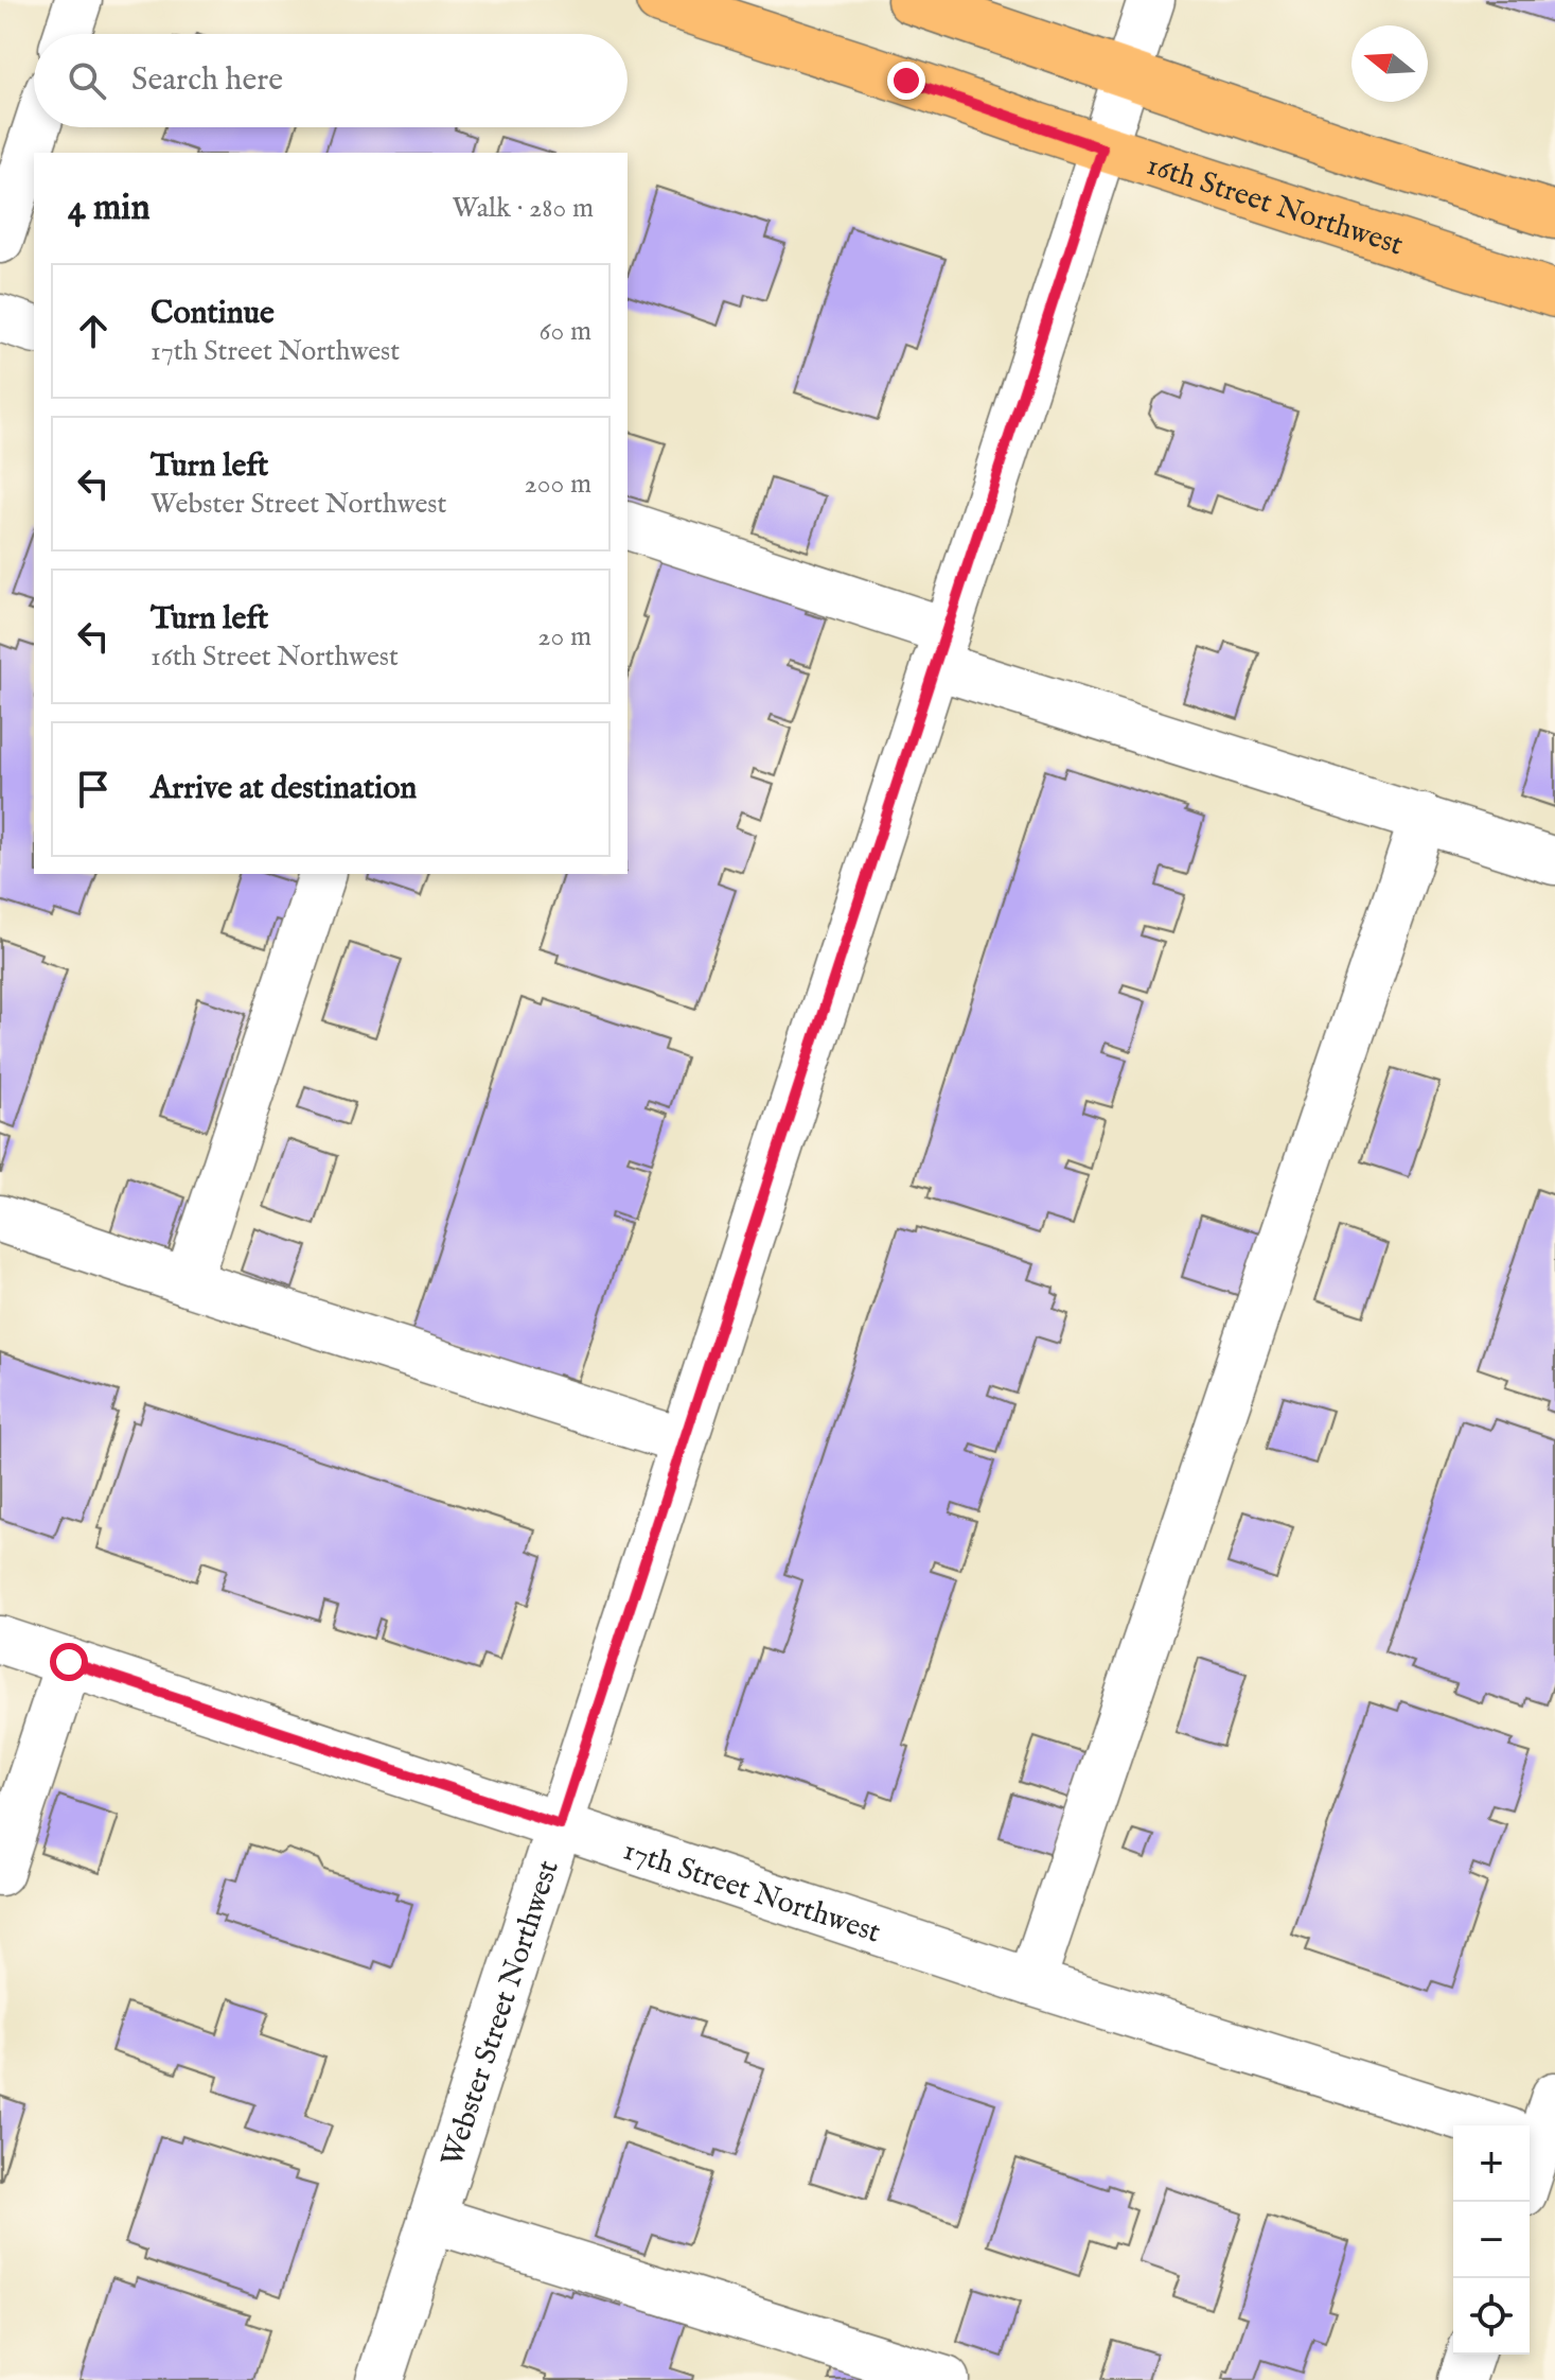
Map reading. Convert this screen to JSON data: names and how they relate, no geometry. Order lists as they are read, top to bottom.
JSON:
{
  "streets": {
    "main road": ["16th Street Northwest"],
    "street": ["17th Street Northwest", "Webster Street Northwest"]
  },
  "crossings": [
    ["16th Street Northwest", "Webster Street Northwest"],
    ["17th Street Northwest", "Webster Street Northwest"]
  ],
  "north": "left",
  "page": {
    "search": "Search here",
    "heading": ["4 min", "Walk · 280 m"],
    "list": [
      ["Continue", "17th Street Northwest", "60 m"],
      ["Turn left", "Webster Street Northwest", "200 m"],
      ["Turn left", "16th Street Northwest", "20 m"],
      "Arrive at destination"
    ],
    "map_buttons": ["+", "−"]
  }
}
